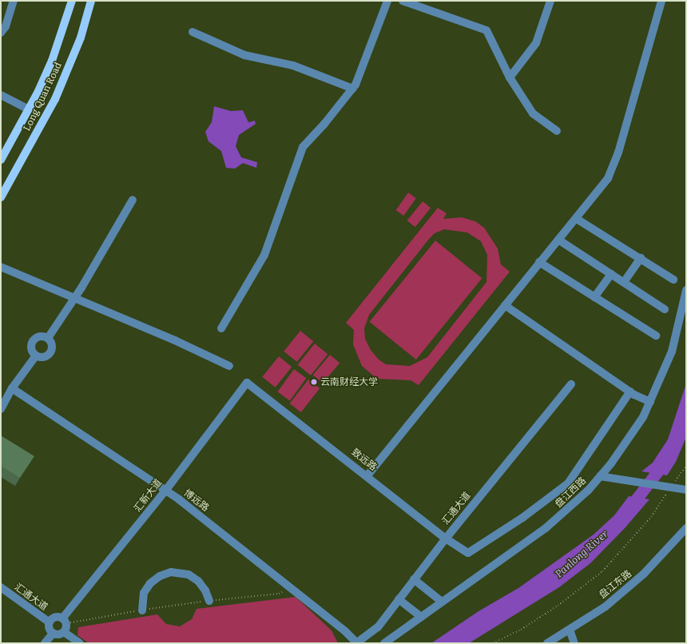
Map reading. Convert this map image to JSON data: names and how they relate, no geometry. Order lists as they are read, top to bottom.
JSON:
{
  "streets": {
    "main road": ["Long Quan Road"],
    "street": [
      "致远路",
      "盘江西路",
      "汇新大道",
      "博远路",
      "汇通大道",
      "盘江东路"
    ]
  },
  "crossings": [
    ["致远路", "汇新大道"],
    ["致远路", "汇通大道"],
    ["汇新大道", "博远路"],
    ["汇新大道", "汇通大道"],
    ["博远路", "汇通大道"]
  ],
  "water": ["Panlong River"],
  "places": ["云南财经大学"]
}
